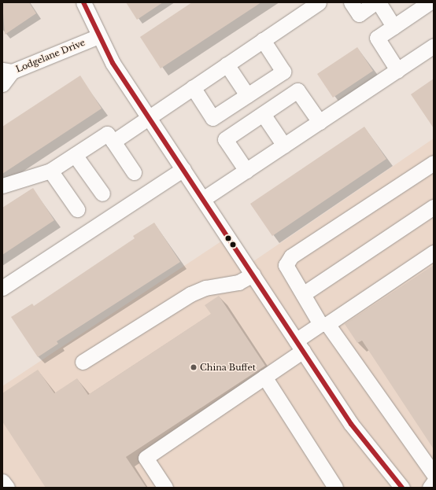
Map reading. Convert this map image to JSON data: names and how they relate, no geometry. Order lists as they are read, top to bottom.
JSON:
{
  "streets": {
    "street": ["Lodgelane Drive"]
  },
  "places": ["China Buffet"]
}
